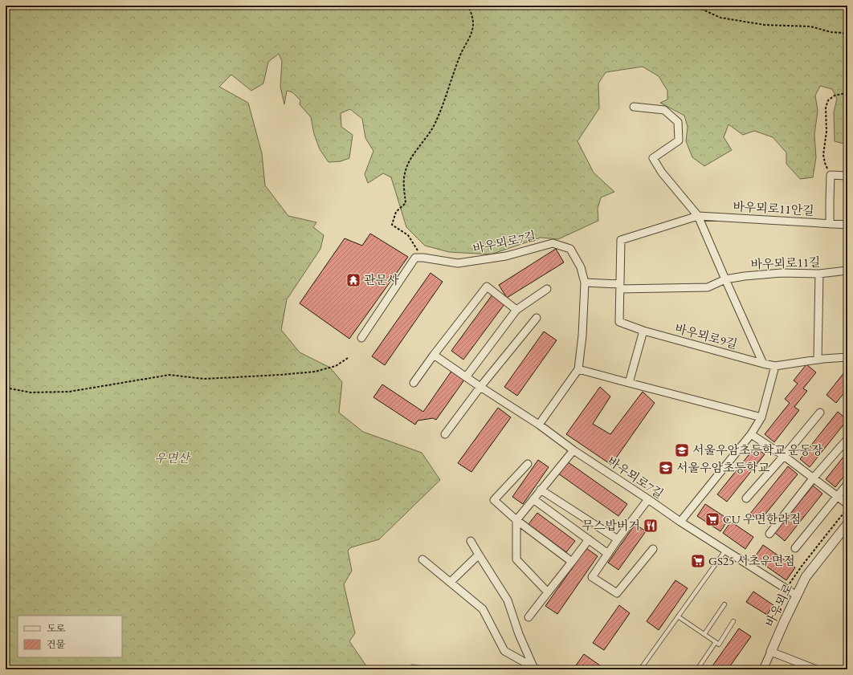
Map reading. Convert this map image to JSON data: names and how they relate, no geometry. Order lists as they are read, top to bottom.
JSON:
{
  "streets": {
    "street": [
      "바우뫼로11안길",
      "바우뫼로7길",
      "바우뫼로11길",
      "바우뫼로9길",
      "바우뫼로"
    ]
  },
  "crossings": [
    ["바우뫼로11안길", "바우뫼로11길"],
    ["바우뫼로11안길", "바우뫼로9길"],
    ["바우뫼로7길", "바우뫼로11길"],
    ["바우뫼로7길", "바우뫼로"],
    ["바우뫼로11길", "바우뫼로9길"]
  ],
  "parks": ["우면산"],
  "places": {
    "temple": ["관문사"],
    "school or university": ["서울우암초등학교 운동장", "서울우암초등학교"],
    "supermarket": ["CU 우면한라점", "GS25 서초우면점"],
    "restaurant": ["무스밥버거"]
  },
  "legend": ["도로", "건물"]
}
